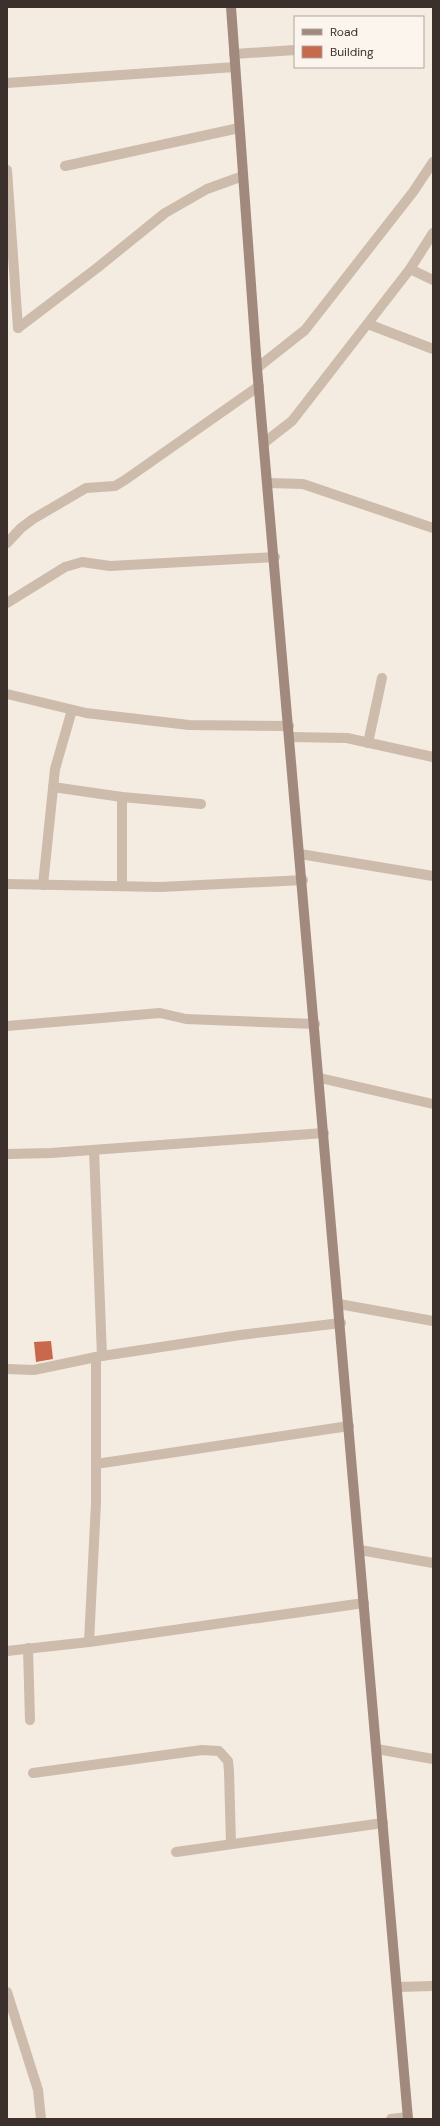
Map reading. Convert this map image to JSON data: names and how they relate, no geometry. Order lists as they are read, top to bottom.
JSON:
{
  "legend": ["Road", "Building"]
}
